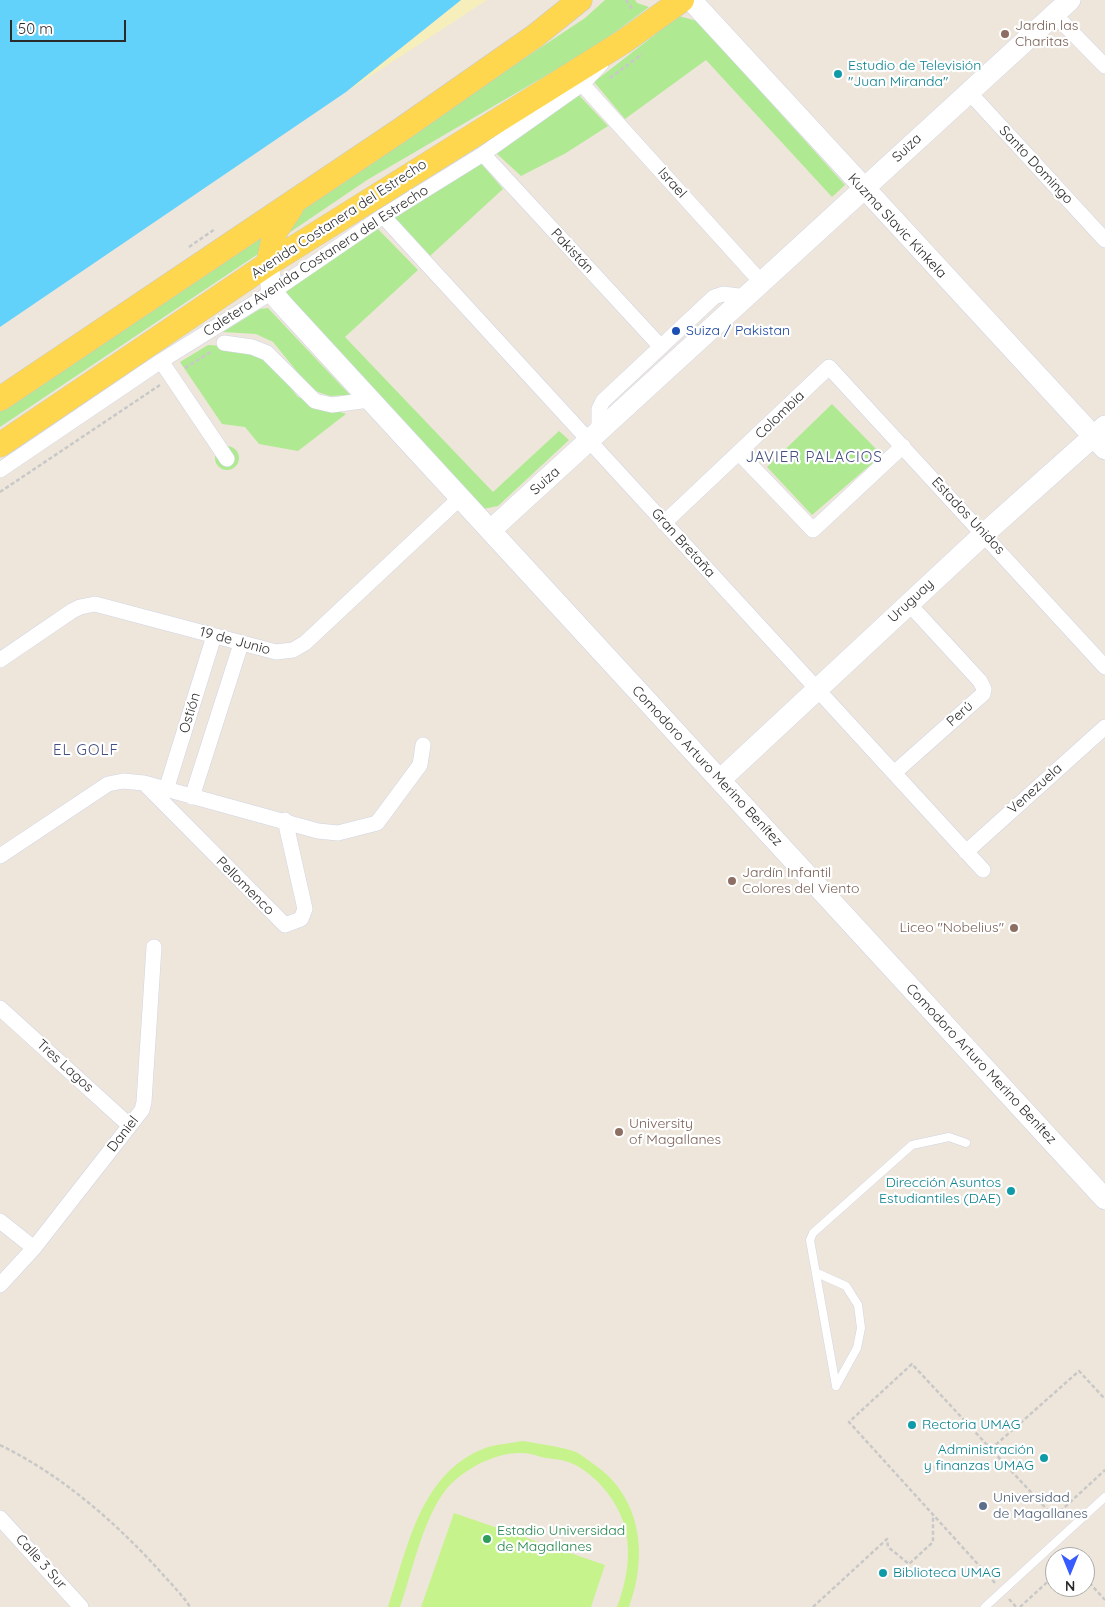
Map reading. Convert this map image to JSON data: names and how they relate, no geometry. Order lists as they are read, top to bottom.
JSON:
{
  "streets": {
    "main road": ["Avenida Costanera del Estrecho"],
    "street": [
      "Suiza",
      "Santo Domingo",
      "Israel",
      "Kuzma Slavic Kinkela",
      "Pakistán",
      "Caletera Avenida Costanera del Estrecho",
      "Colombia",
      "Estados Unidos",
      "Gran Bretaña",
      "Uruguay",
      "19 de Junio",
      "Ostión",
      "Perú",
      "Comodoro Arturo Merino Benítez",
      "Venezuela",
      "Pellomenco",
      "Tres Lagos",
      "Daniel",
      "Calle 3 Sur"
    ]
  },
  "crossings": [
    ["Suiza", "Santo Domingo"],
    ["Suiza", "Israel"],
    ["Suiza", "Kuzma Slavic Kinkela"],
    ["Suiza", "Gran Bretaña"],
    ["Suiza", "Comodoro Arturo Merino Benítez"],
    ["Israel", "Caletera Avenida Costanera del Estrecho"],
    ["Avenida Costanera del Estrecho", "Caletera Avenida Costanera del Estrecho"],
    ["Kuzma Slavic Kinkela", "Uruguay"],
    ["Pakistán", "Caletera Avenida Costanera del Estrecho"],
    ["Caletera Avenida Costanera del Estrecho", "Gran Bretaña"],
    ["Caletera Avenida Costanera del Estrecho", "Comodoro Arturo Merino Benítez"],
    ["Colombia", "Estados Unidos"],
    ["Colombia", "Gran Bretaña"],
    ["Estados Unidos", "Uruguay"],
    ["Gran Bretaña", "Uruguay"],
    ["Gran Bretaña", "Perú"],
    ["Gran Bretaña", "Venezuela"],
    ["Uruguay", "Perú"],
    ["Uruguay", "Comodoro Arturo Merino Benítez"],
    ["19 de Junio", "Ostión"],
    ["19 de Junio", "Comodoro Arturo Merino Benítez"],
    ["Tres Lagos", "Daniel"]
  ],
  "districts": ["JAVIER PALACIOS", "EL GOLF"],
  "places": [
    "Jardin las Charitas",
    "Estudio de Televisión \"Juan Miranda\"",
    "Suiza / Pakistan",
    "Jardín Infantil Colores del Viento",
    "Liceo \"Nobelius\"",
    "University of Magallanes",
    "Dirección Asuntos Estudiantiles (DAE)",
    "Rectoria UMAG",
    "Administración y finanzas UMAG",
    "Universidad de Magallanes",
    "Estadio Universidad de Magallanes",
    "Biblioteca UMAG"
  ],
  "scale_bar": "50 m",
  "north": "bottom"
}
